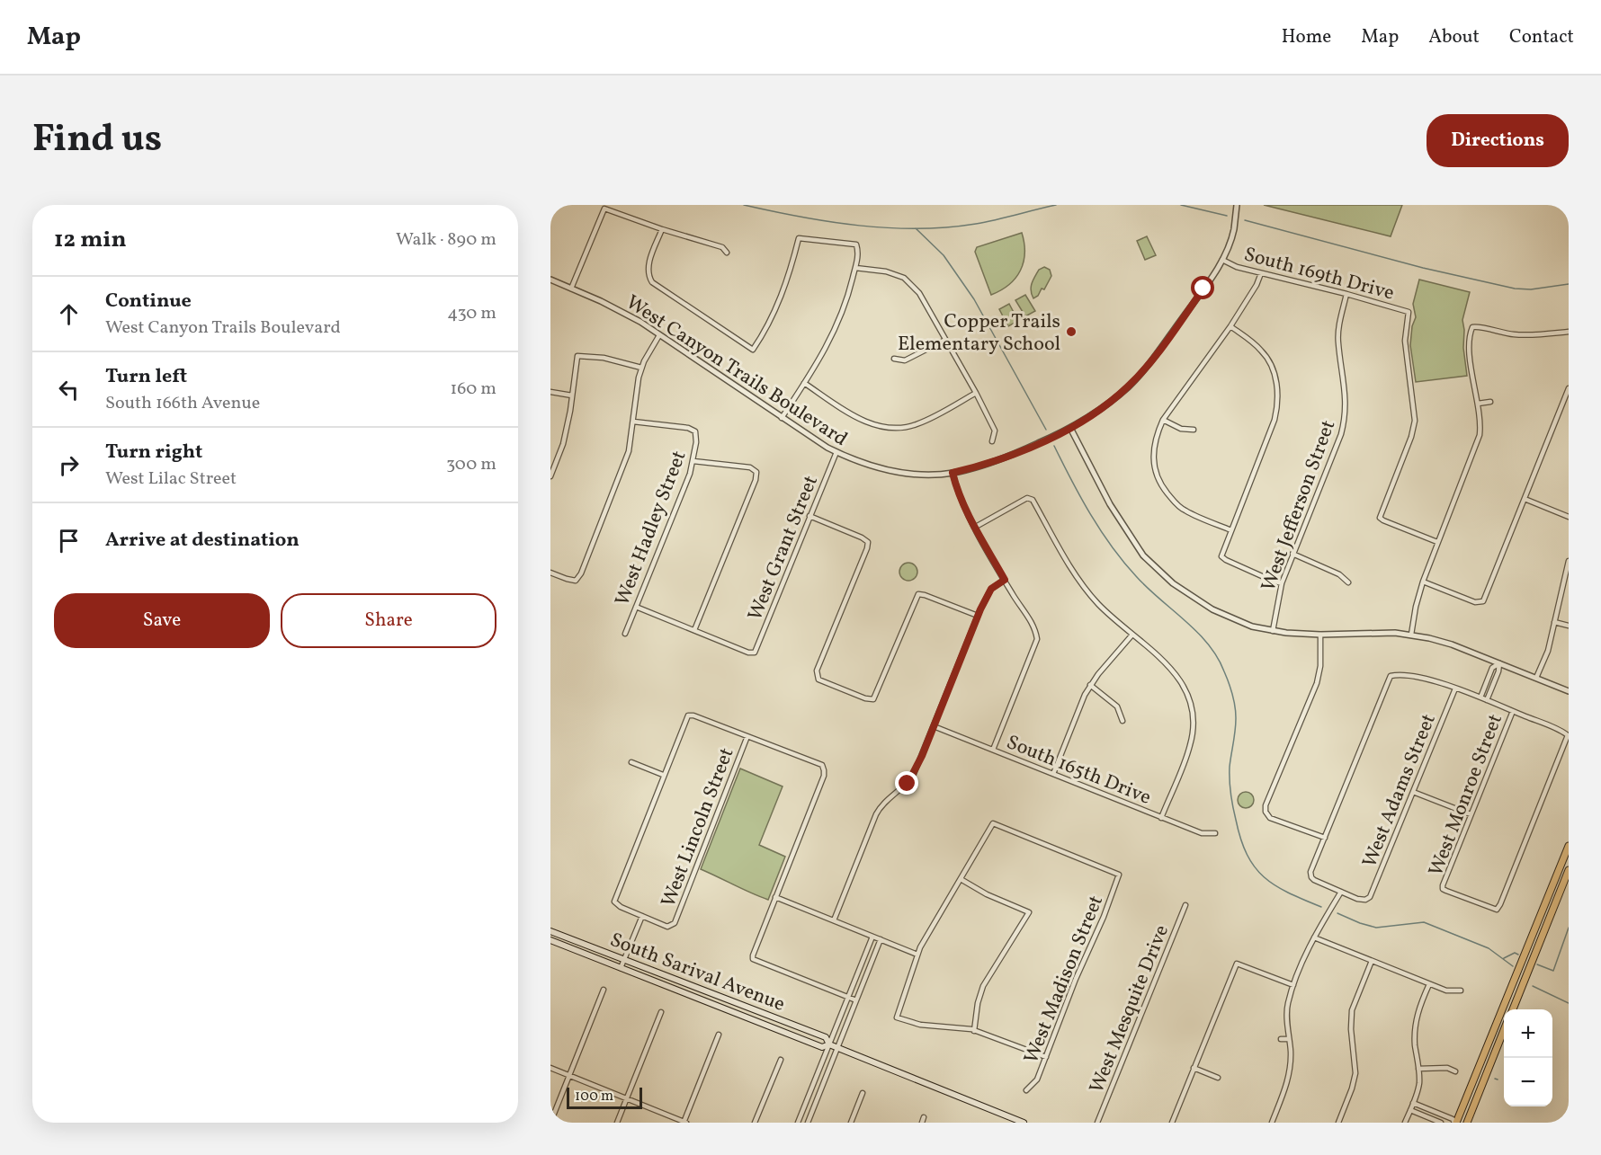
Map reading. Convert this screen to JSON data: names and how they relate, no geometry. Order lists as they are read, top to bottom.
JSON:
{
  "streets": {
    "main road": ["South Sarival Avenue"],
    "street": [
      "South 169th Drive",
      "West Canyon Trails Boulevard",
      "West Jefferson Street",
      "West Hadley Street",
      "West Grant Street",
      "South 165th Drive",
      "West Adams Street",
      "West Monroe Street",
      "West Lincoln Street",
      "West Madison Street",
      "West Mesquite Drive"
    ]
  },
  "crossings": [
    ["South 169th Drive", "West Canyon Trails Boulevard"],
    ["South 169th Drive", "West Jefferson Street"],
    ["West Canyon Trails Boulevard", "West Grant Street"]
  ],
  "places": ["Copper Trails Elementary School"],
  "scale_bar": "100 m",
  "page": {
    "header": "Map",
    "nav": [
      "Home",
      "Map",
      "About",
      "Contact"
    ],
    "title": "Find us",
    "buttons": [
      "Directions",
      ["Save", "Share"]
    ],
    "heading": ["12 min", "Walk · 890 m"],
    "list": [
      ["Continue", "West Canyon Trails Boulevard", "430 m"],
      ["Turn left", "South 166th Avenue", "160 m"],
      ["Turn right", "West Lilac Street", "300 m"],
      "Arrive at destination"
    ],
    "map_buttons": ["+", "−"],
    "scale": "100 m"
  }
}
